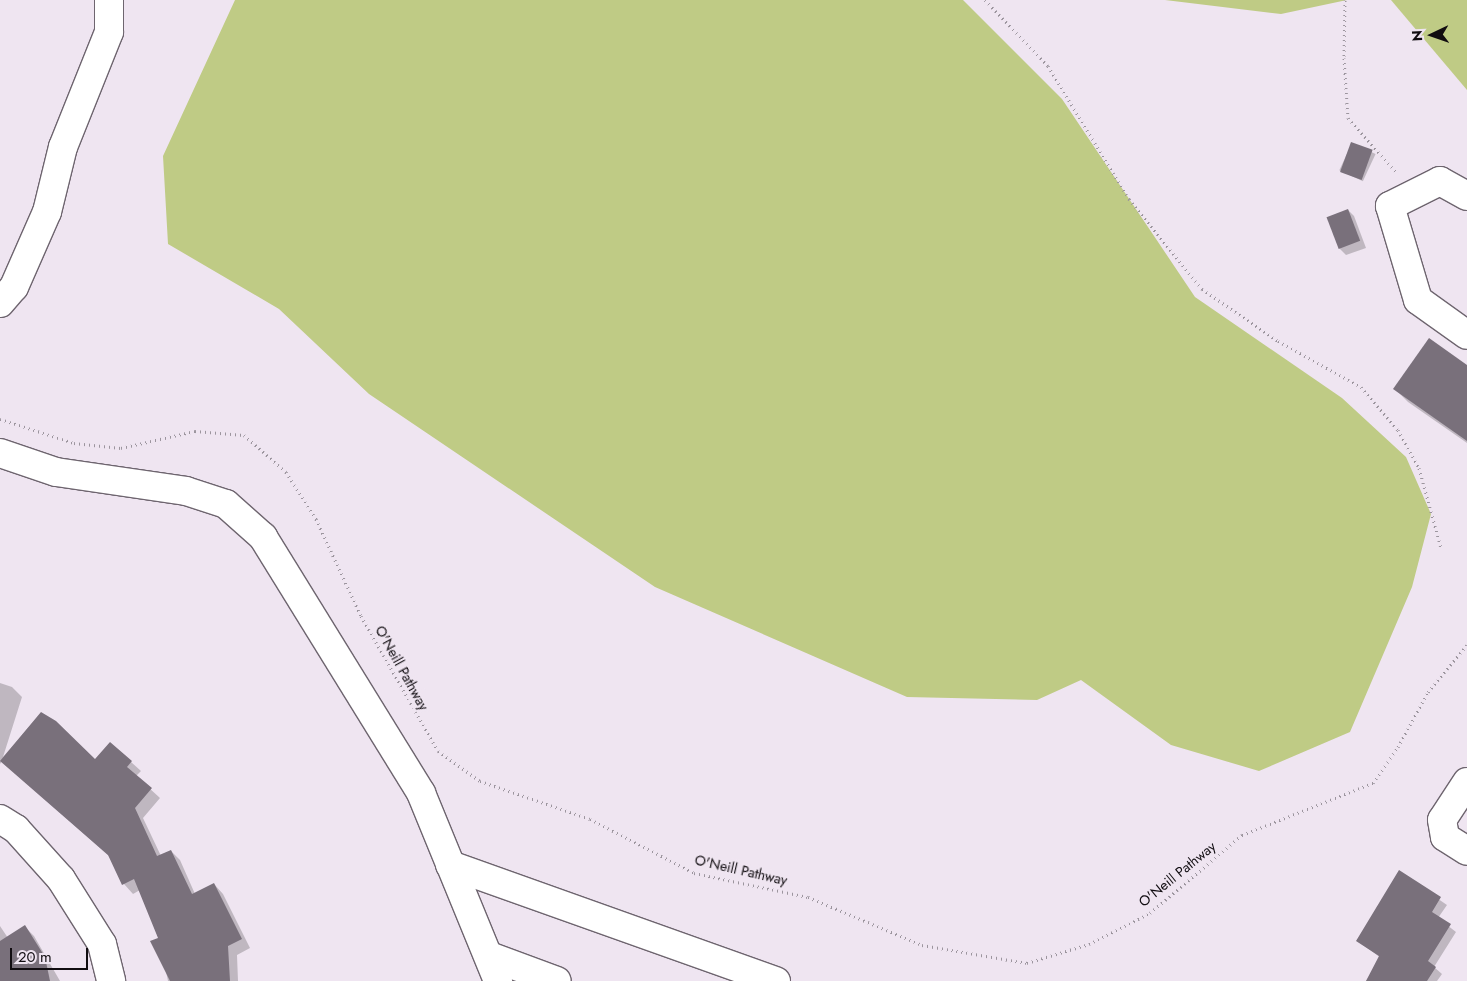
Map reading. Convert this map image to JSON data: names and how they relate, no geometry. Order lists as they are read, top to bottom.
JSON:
{
  "streets": {
    "path": ["O'Neill Pathway"]
  },
  "scale_bar": "20 m",
  "north": "left"
}
